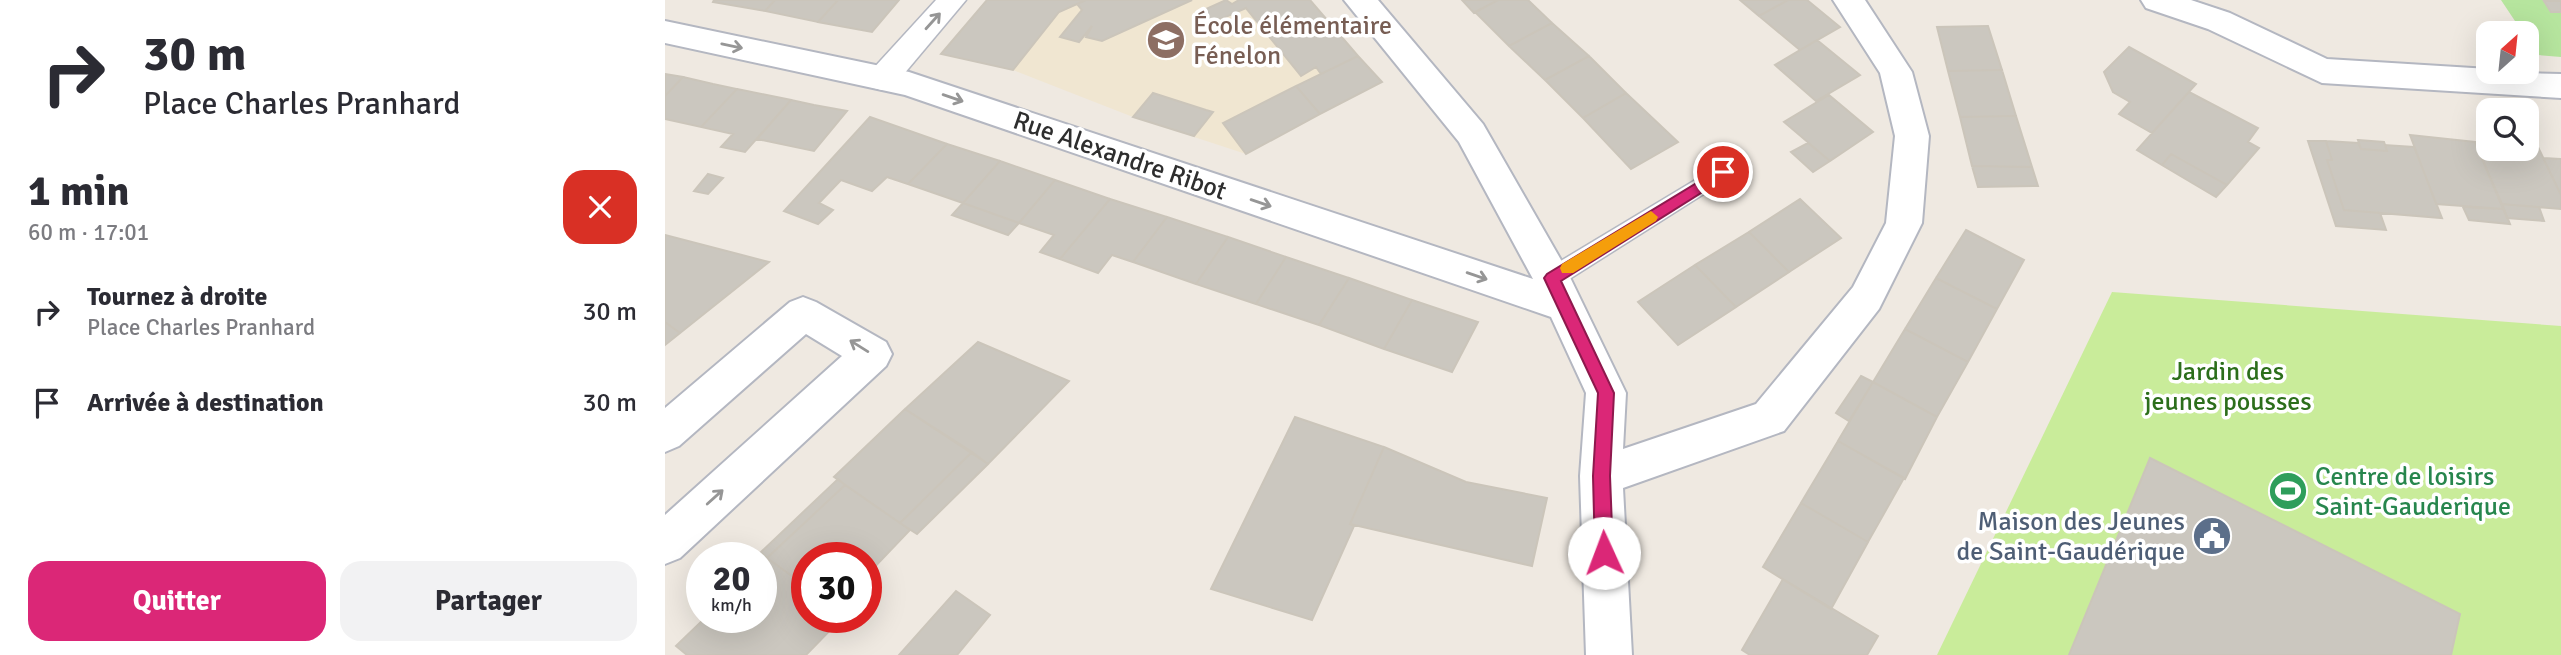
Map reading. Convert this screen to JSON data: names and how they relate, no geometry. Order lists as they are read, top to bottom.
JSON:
{
  "streets": {
    "street": ["Rue Alexandre Ribot"]
  },
  "one_way": ["Rue Alexandre Ribot"],
  "parks": ["Jardin des jeunes pousses"],
  "places": {
    "school or university": ["École élémentaire Fénelon"],
    "sports": ["Centre de loisirs Saint-Gauderique"],
    "public building": ["Maison des Jeunes de Saint-Gaudérique"]
  },
  "north": "top right",
  "page": {
    "turn": ["30 m", "Place Charles Pranhard"],
    "heading": ["1 min", "60 m · 17:01"],
    "list": [
      {
        "name": "Tournez à droite",
        "note": "Place Charles Pranhard",
        "value": "30 m"
      },
      {
        "name": "Arrivée à destination",
        "value": "30 m"
      }
    ],
    "speed": "20 km/h",
    "limit": "30",
    "buttons": ["Quitter", "Partager"]
  }
}
